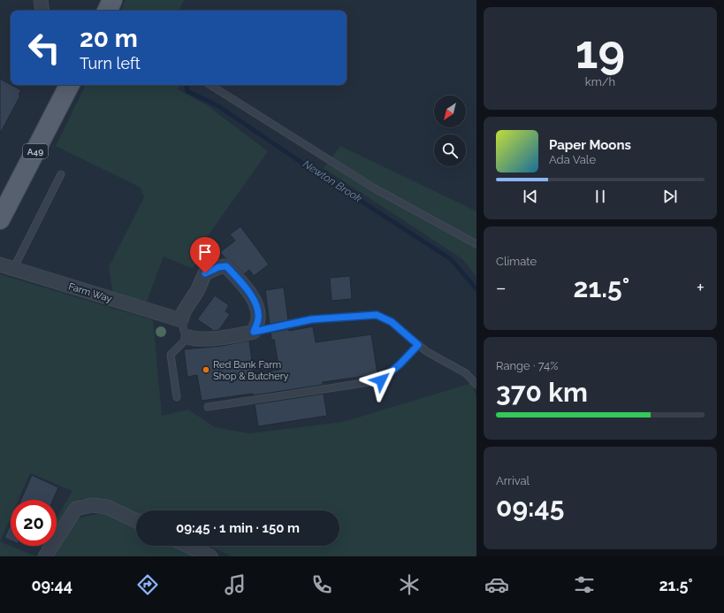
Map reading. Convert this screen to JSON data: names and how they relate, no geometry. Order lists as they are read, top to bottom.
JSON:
{
  "streets": {
    "main road": ["A49"],
    "street": ["Farm Way"]
  },
  "water": ["Newton Brook"],
  "places": ["Red Bank Farm Shop & Butchery"],
  "north": "bottom left",
  "page": {
    "tile": [
      ["19", "km/h"],
      "Climate",
      ["Range · 74%", "370 km"],
      ["Arrival", "09:45"]
    ],
    "turn": ["20 m", "Turn left"],
    "song": ["Paper Moons", "Ada Vale"],
    "heat": ["−", "21.5°", "+"],
    "limit": "20",
    "trip": "09:45 · 1 min · 150 m",
    "tabs": ["09:44", "21.5°"]
  }
}
